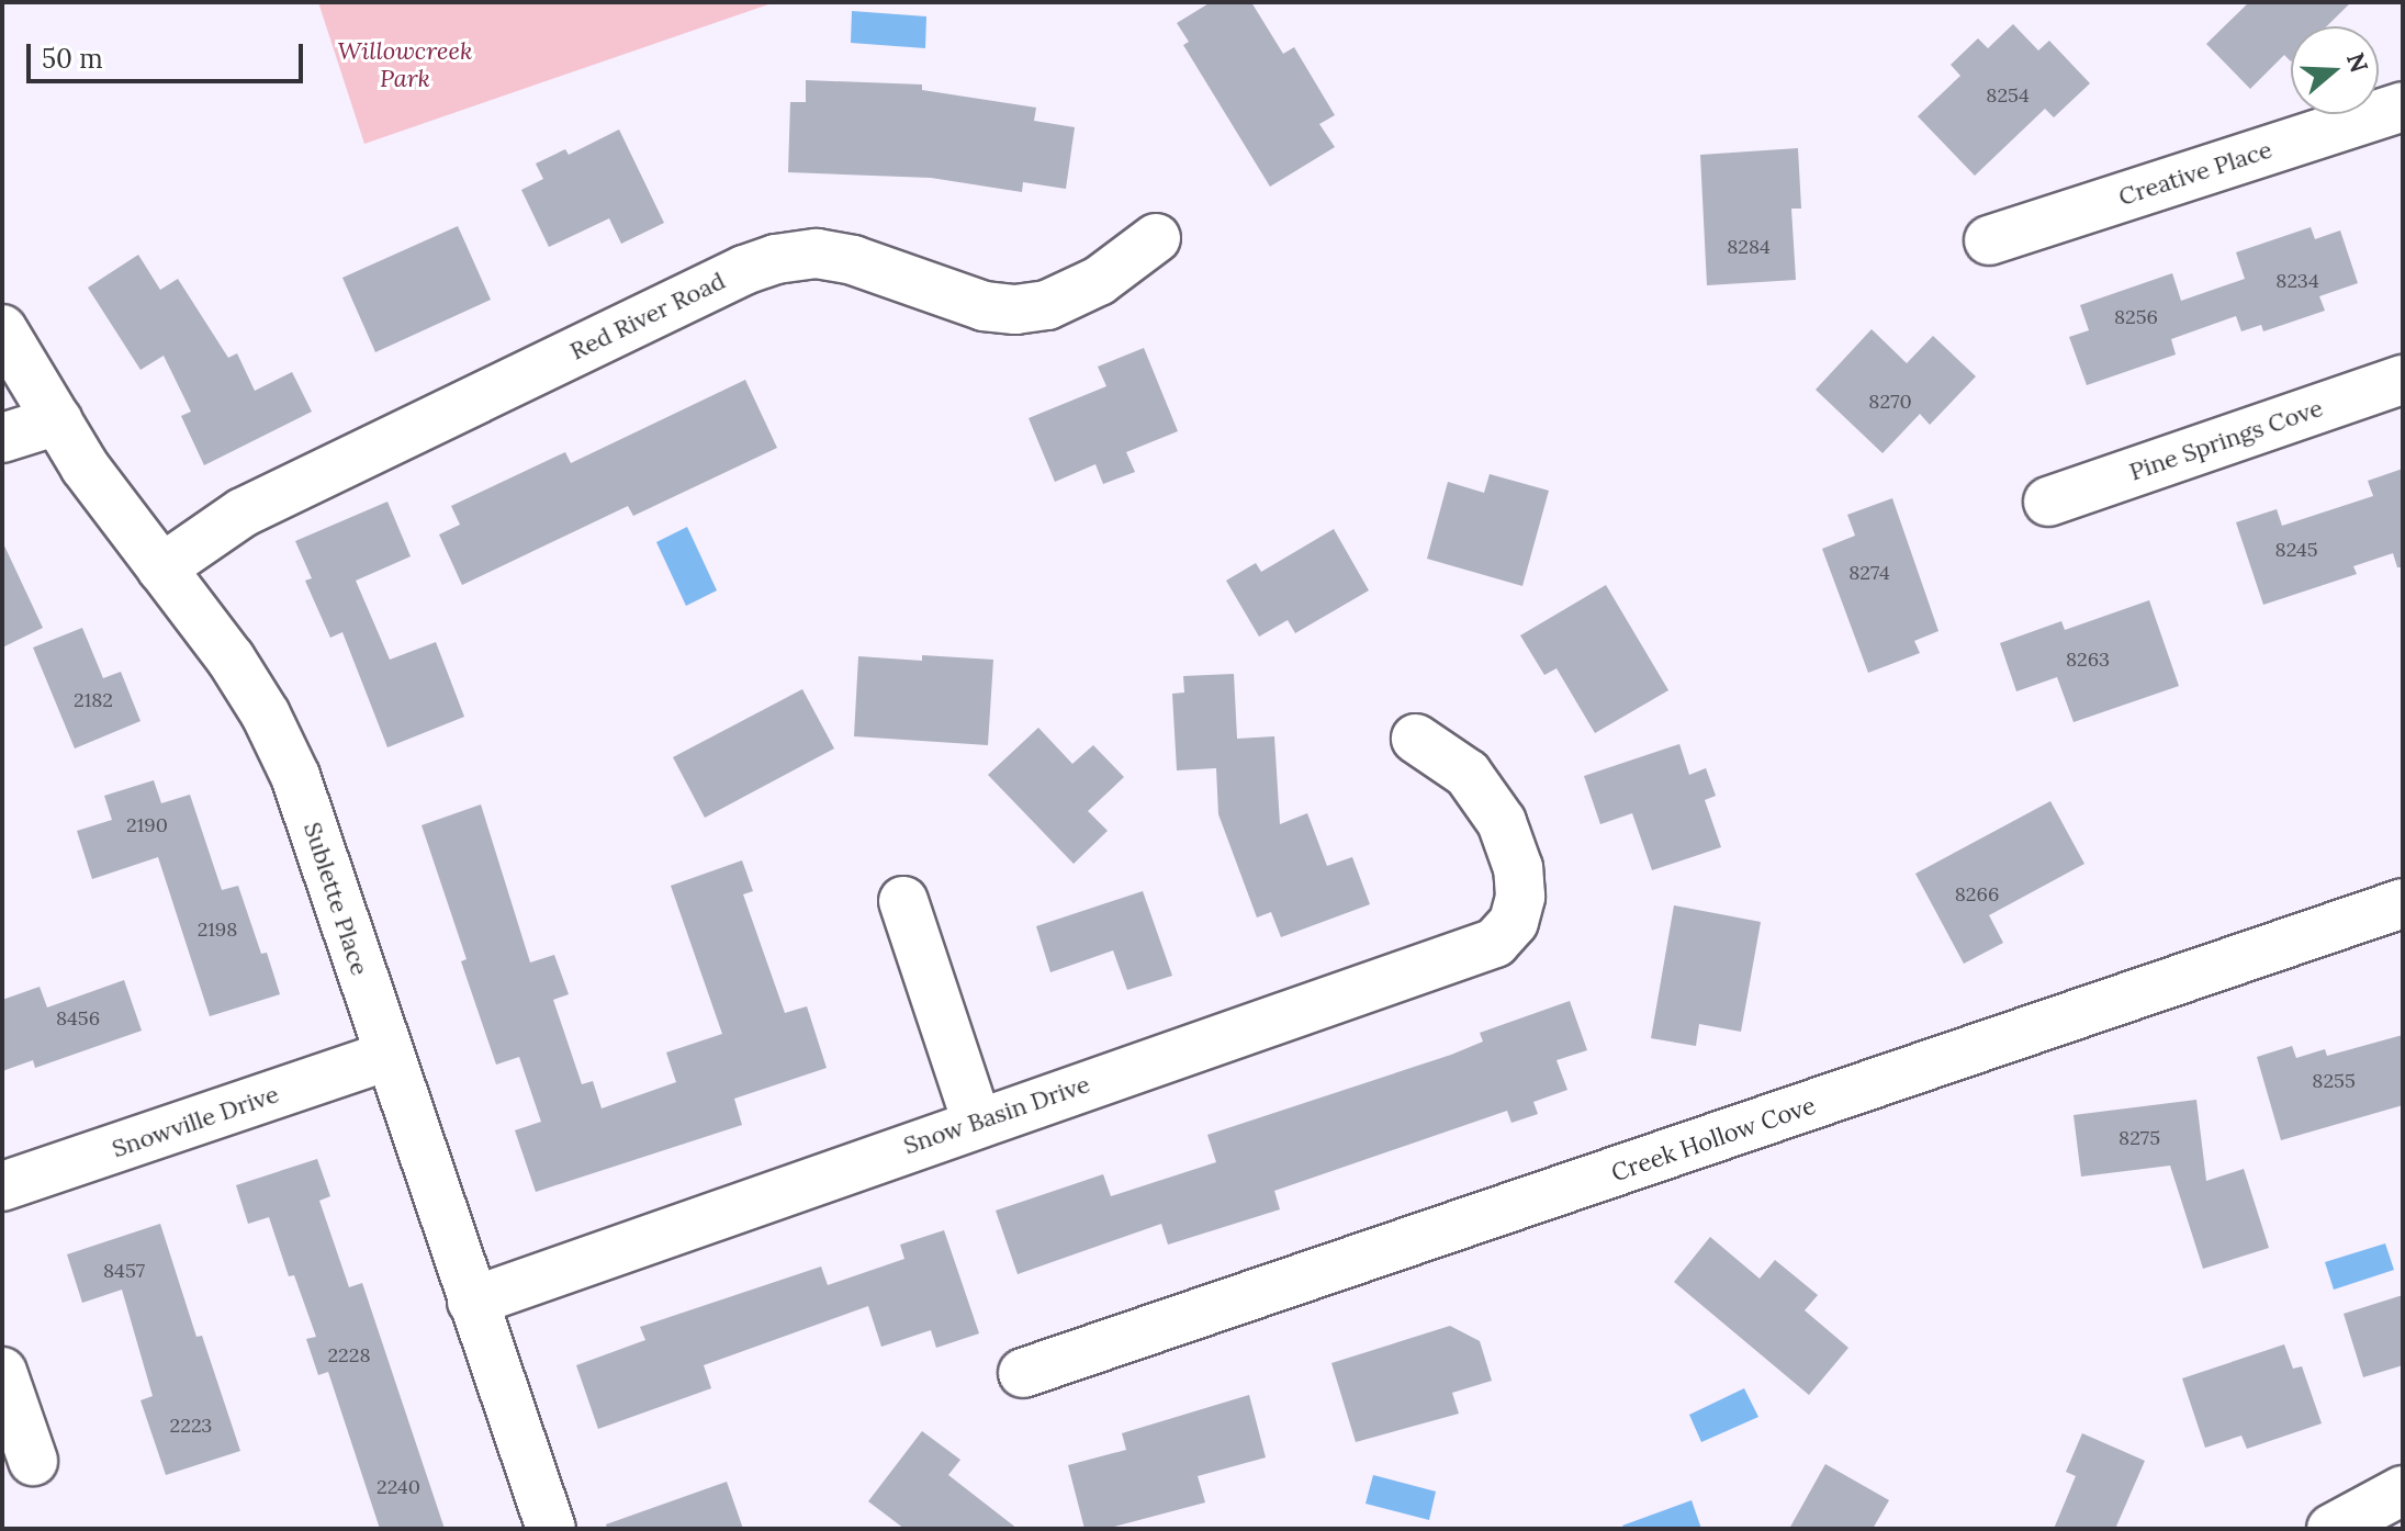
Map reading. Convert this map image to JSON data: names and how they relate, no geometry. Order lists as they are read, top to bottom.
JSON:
{
  "streets": {
    "street": [
      "Creative Place",
      "Red River Road",
      "Pine Springs Cove",
      "Sublette Place",
      "Snow Basin Drive",
      "Snowville Drive",
      "Creek Hollow Cove"
    ]
  },
  "crossings": [
    ["Red River Road", "Sublette Place"],
    ["Sublette Place", "Snow Basin Drive"],
    ["Sublette Place", "Snowville Drive"]
  ],
  "parks": ["Willowcreek Park"],
  "house_numbers": [
    "8254",
    "8284",
    "8234",
    "8256",
    "8270",
    "8245",
    "8274",
    "8263",
    "2182",
    "2190",
    "8266",
    "2198",
    "8456",
    "8255",
    "8275",
    "8457",
    "2228",
    "2223",
    "2240"
  ],
  "scale_bar": "50 m",
  "north": "right"
}
